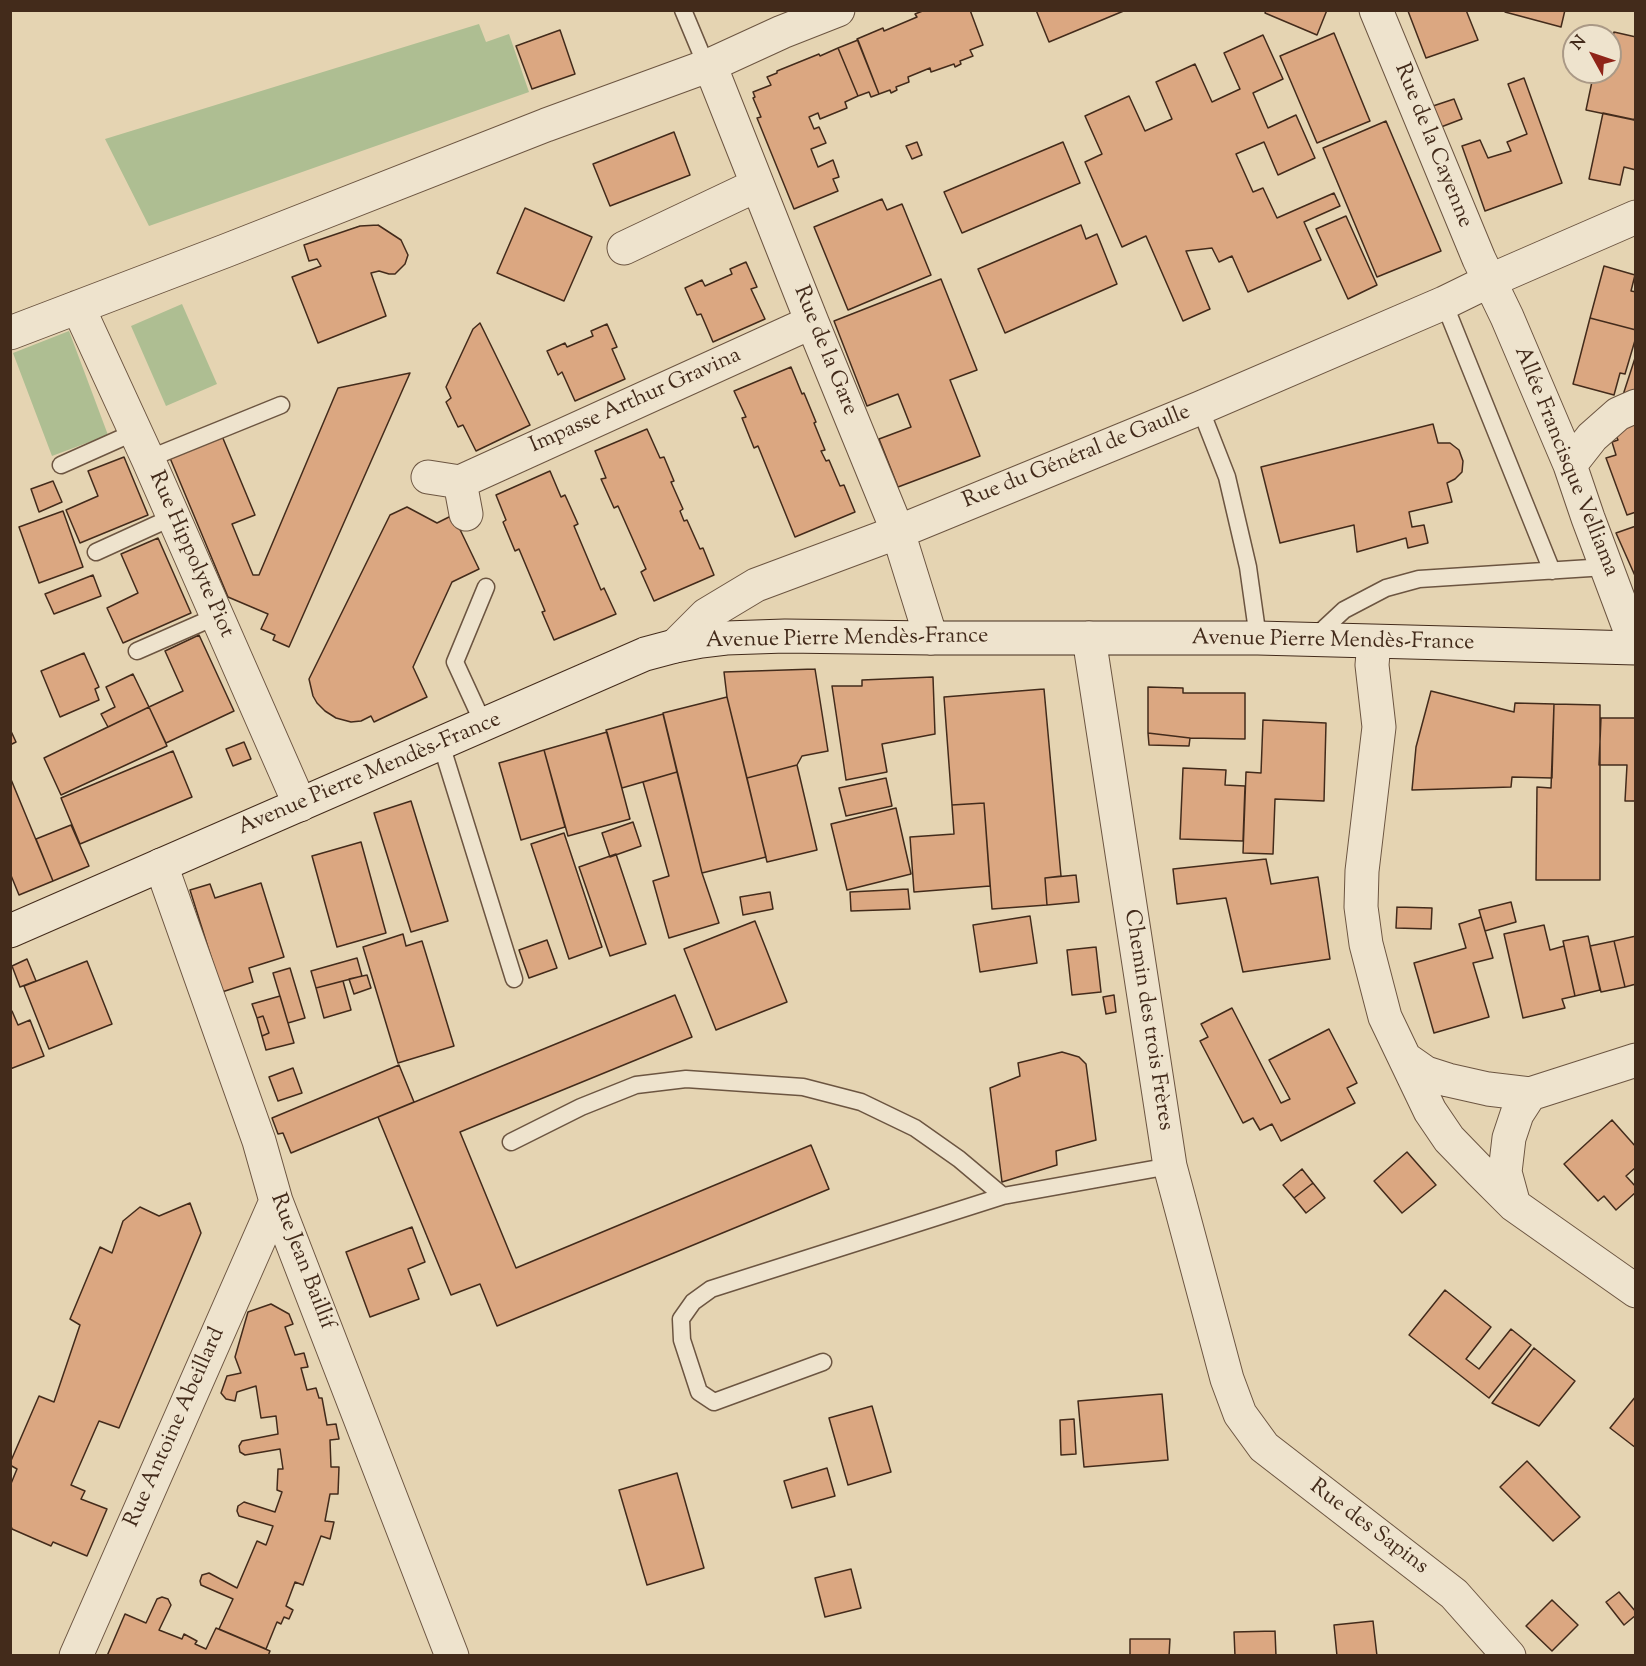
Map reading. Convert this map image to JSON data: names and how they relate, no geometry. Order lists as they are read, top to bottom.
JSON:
{
  "streets": {
    "street": [
      "Rue de la Cayenne",
      "Rue de la Gare",
      "Impasse Arthur Gravina",
      "Rue du Général de Gaulle",
      "Allée Francisque Velliama",
      "Rue Hippolyte Piot",
      "Avenue Pierre Mendès-France",
      "Chemin des trois Frères",
      "Rue Jean Baillif",
      "Rue Antoine Abeillard",
      "Rue des Sapins"
    ]
  },
  "crossings": [
    ["Rue de la Cayenne", "Rue du Général de Gaulle"],
    ["Rue de la Cayenne", "Allée Francisque Velliama"],
    ["Rue de la Gare", "Impasse Arthur Gravina"],
    ["Rue de la Gare", "Rue du Général de Gaulle"],
    ["Rue de la Gare", "Avenue Pierre Mendès-France"],
    ["Rue du Général de Gaulle", "Allée Francisque Velliama"],
    ["Rue du Général de Gaulle", "Avenue Pierre Mendès-France"],
    ["Allée Francisque Velliama", "Avenue Pierre Mendès-France"],
    ["Rue Hippolyte Piot", "Avenue Pierre Mendès-France"],
    ["Avenue Pierre Mendès-France", "Chemin des trois Frères"],
    ["Avenue Pierre Mendès-France", "Rue Jean Baillif"],
    ["Chemin des trois Frères", "Rue des Sapins"],
    ["Rue Jean Baillif", "Rue Antoine Abeillard"]
  ],
  "north": "top left"
}
